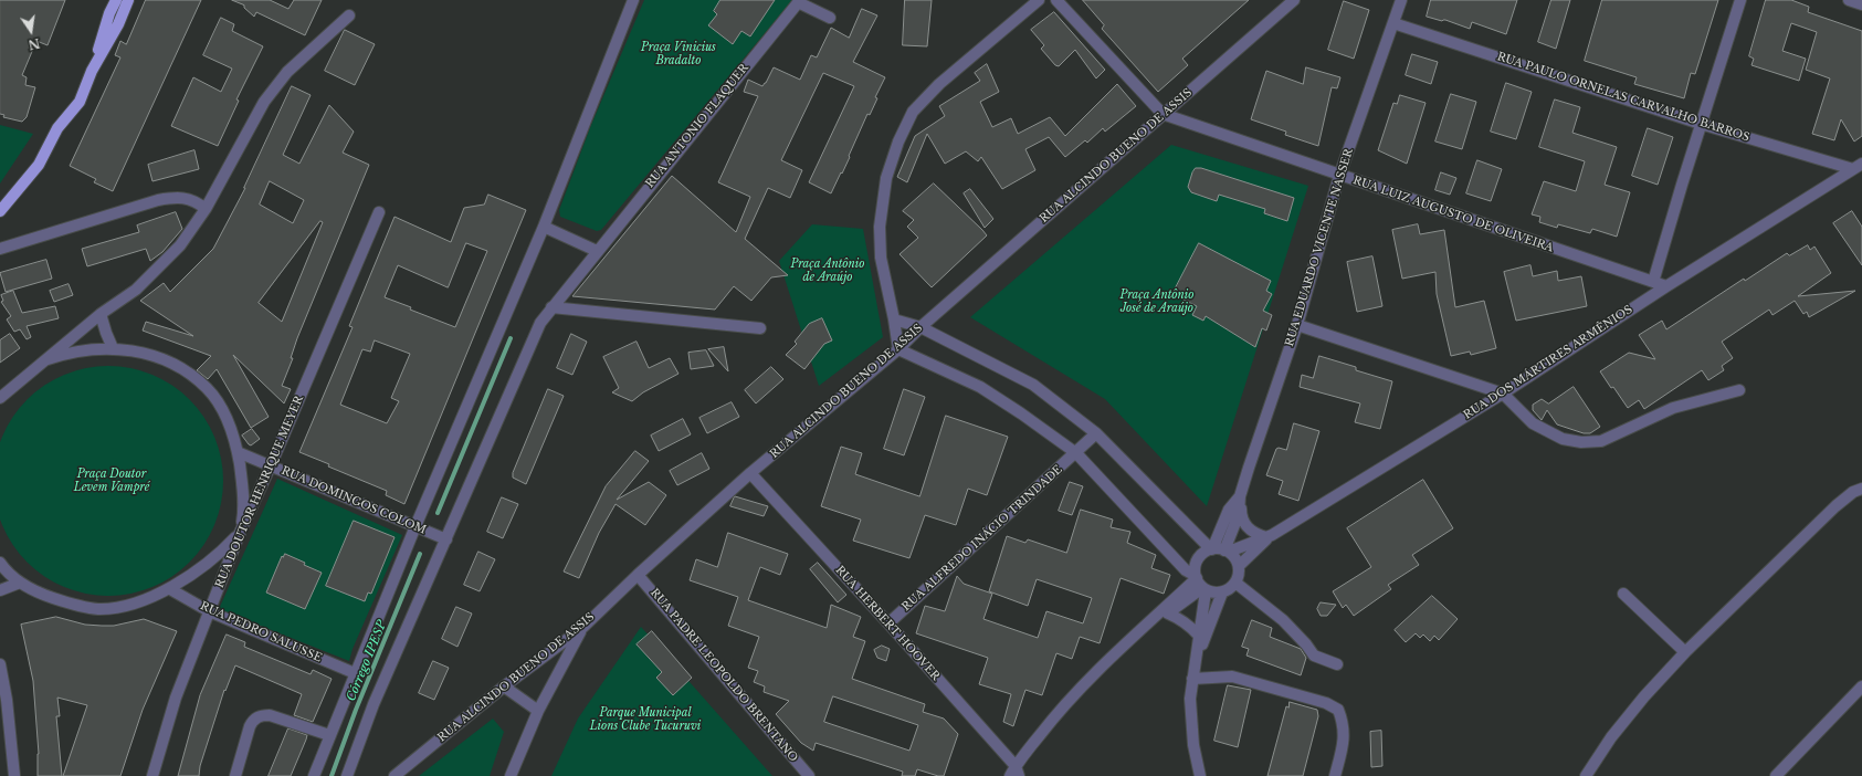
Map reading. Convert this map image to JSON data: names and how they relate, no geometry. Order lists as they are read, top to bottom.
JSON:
{
  "streets": {
    "street": [
      "RUA PAULO ORNELAS CARVALHO BARROS",
      "RUA ANTONIO FLAQUER",
      "RUA ALCINDO BUENO DE ASSIS",
      "RUA LUIZ AUGUSTO DE OLIVEIRA",
      "RUA EDUARDO VICENTE NASSER",
      "RUA DOS MÁRTIRES ARMÊNIOS",
      "RUA DOUTOR HENRIQUE MEYER",
      "RUA DOMINGOS COLOM",
      "RUA ALFREDO INÁCIO TRINDADE",
      "RUA HERBERT HOOVER",
      "RUA PEDRO SALUSSE",
      "RUA PADRE LEOPOLDO BRENTANO"
    ]
  },
  "crossings": [
    ["RUA PAULO ORNELAS CARVALHO BARROS", "RUA EDUARDO VICENTE NASSER"],
    ["RUA PAULO ORNELAS CARVALHO BARROS", "RUA DOS MÁRTIRES ARMÊNIOS"],
    ["RUA ANTONIO FLAQUER", "RUA DOMINGOS COLOM"],
    ["RUA ALCINDO BUENO DE ASSIS", "RUA LUIZ AUGUSTO DE OLIVEIRA"],
    ["RUA ALCINDO BUENO DE ASSIS", "RUA HERBERT HOOVER"],
    ["RUA ALCINDO BUENO DE ASSIS", "RUA PADRE LEOPOLDO BRENTANO"],
    ["RUA LUIZ AUGUSTO DE OLIVEIRA", "RUA EDUARDO VICENTE NASSER"],
    ["RUA LUIZ AUGUSTO DE OLIVEIRA", "RUA DOS MÁRTIRES ARMÊNIOS"],
    ["RUA EDUARDO VICENTE NASSER", "RUA DOS MÁRTIRES ARMÊNIOS"],
    ["RUA DOUTOR HENRIQUE MEYER", "RUA DOMINGOS COLOM"],
    ["RUA DOUTOR HENRIQUE MEYER", "RUA PEDRO SALUSSE"],
    ["RUA ALFREDO INÁCIO TRINDADE", "RUA HERBERT HOOVER"]
  ],
  "water": ["Córrego IPESP"],
  "parks": [
    "Praça Vinicius Bradalto",
    "Praça Antônio de Araújo",
    "Praça Antônio José de Araújo",
    "Praça Doutor Levem Vampré",
    "Parque Municipal Lions Clube Tucuruvi"
  ],
  "north": "bottom"
}
